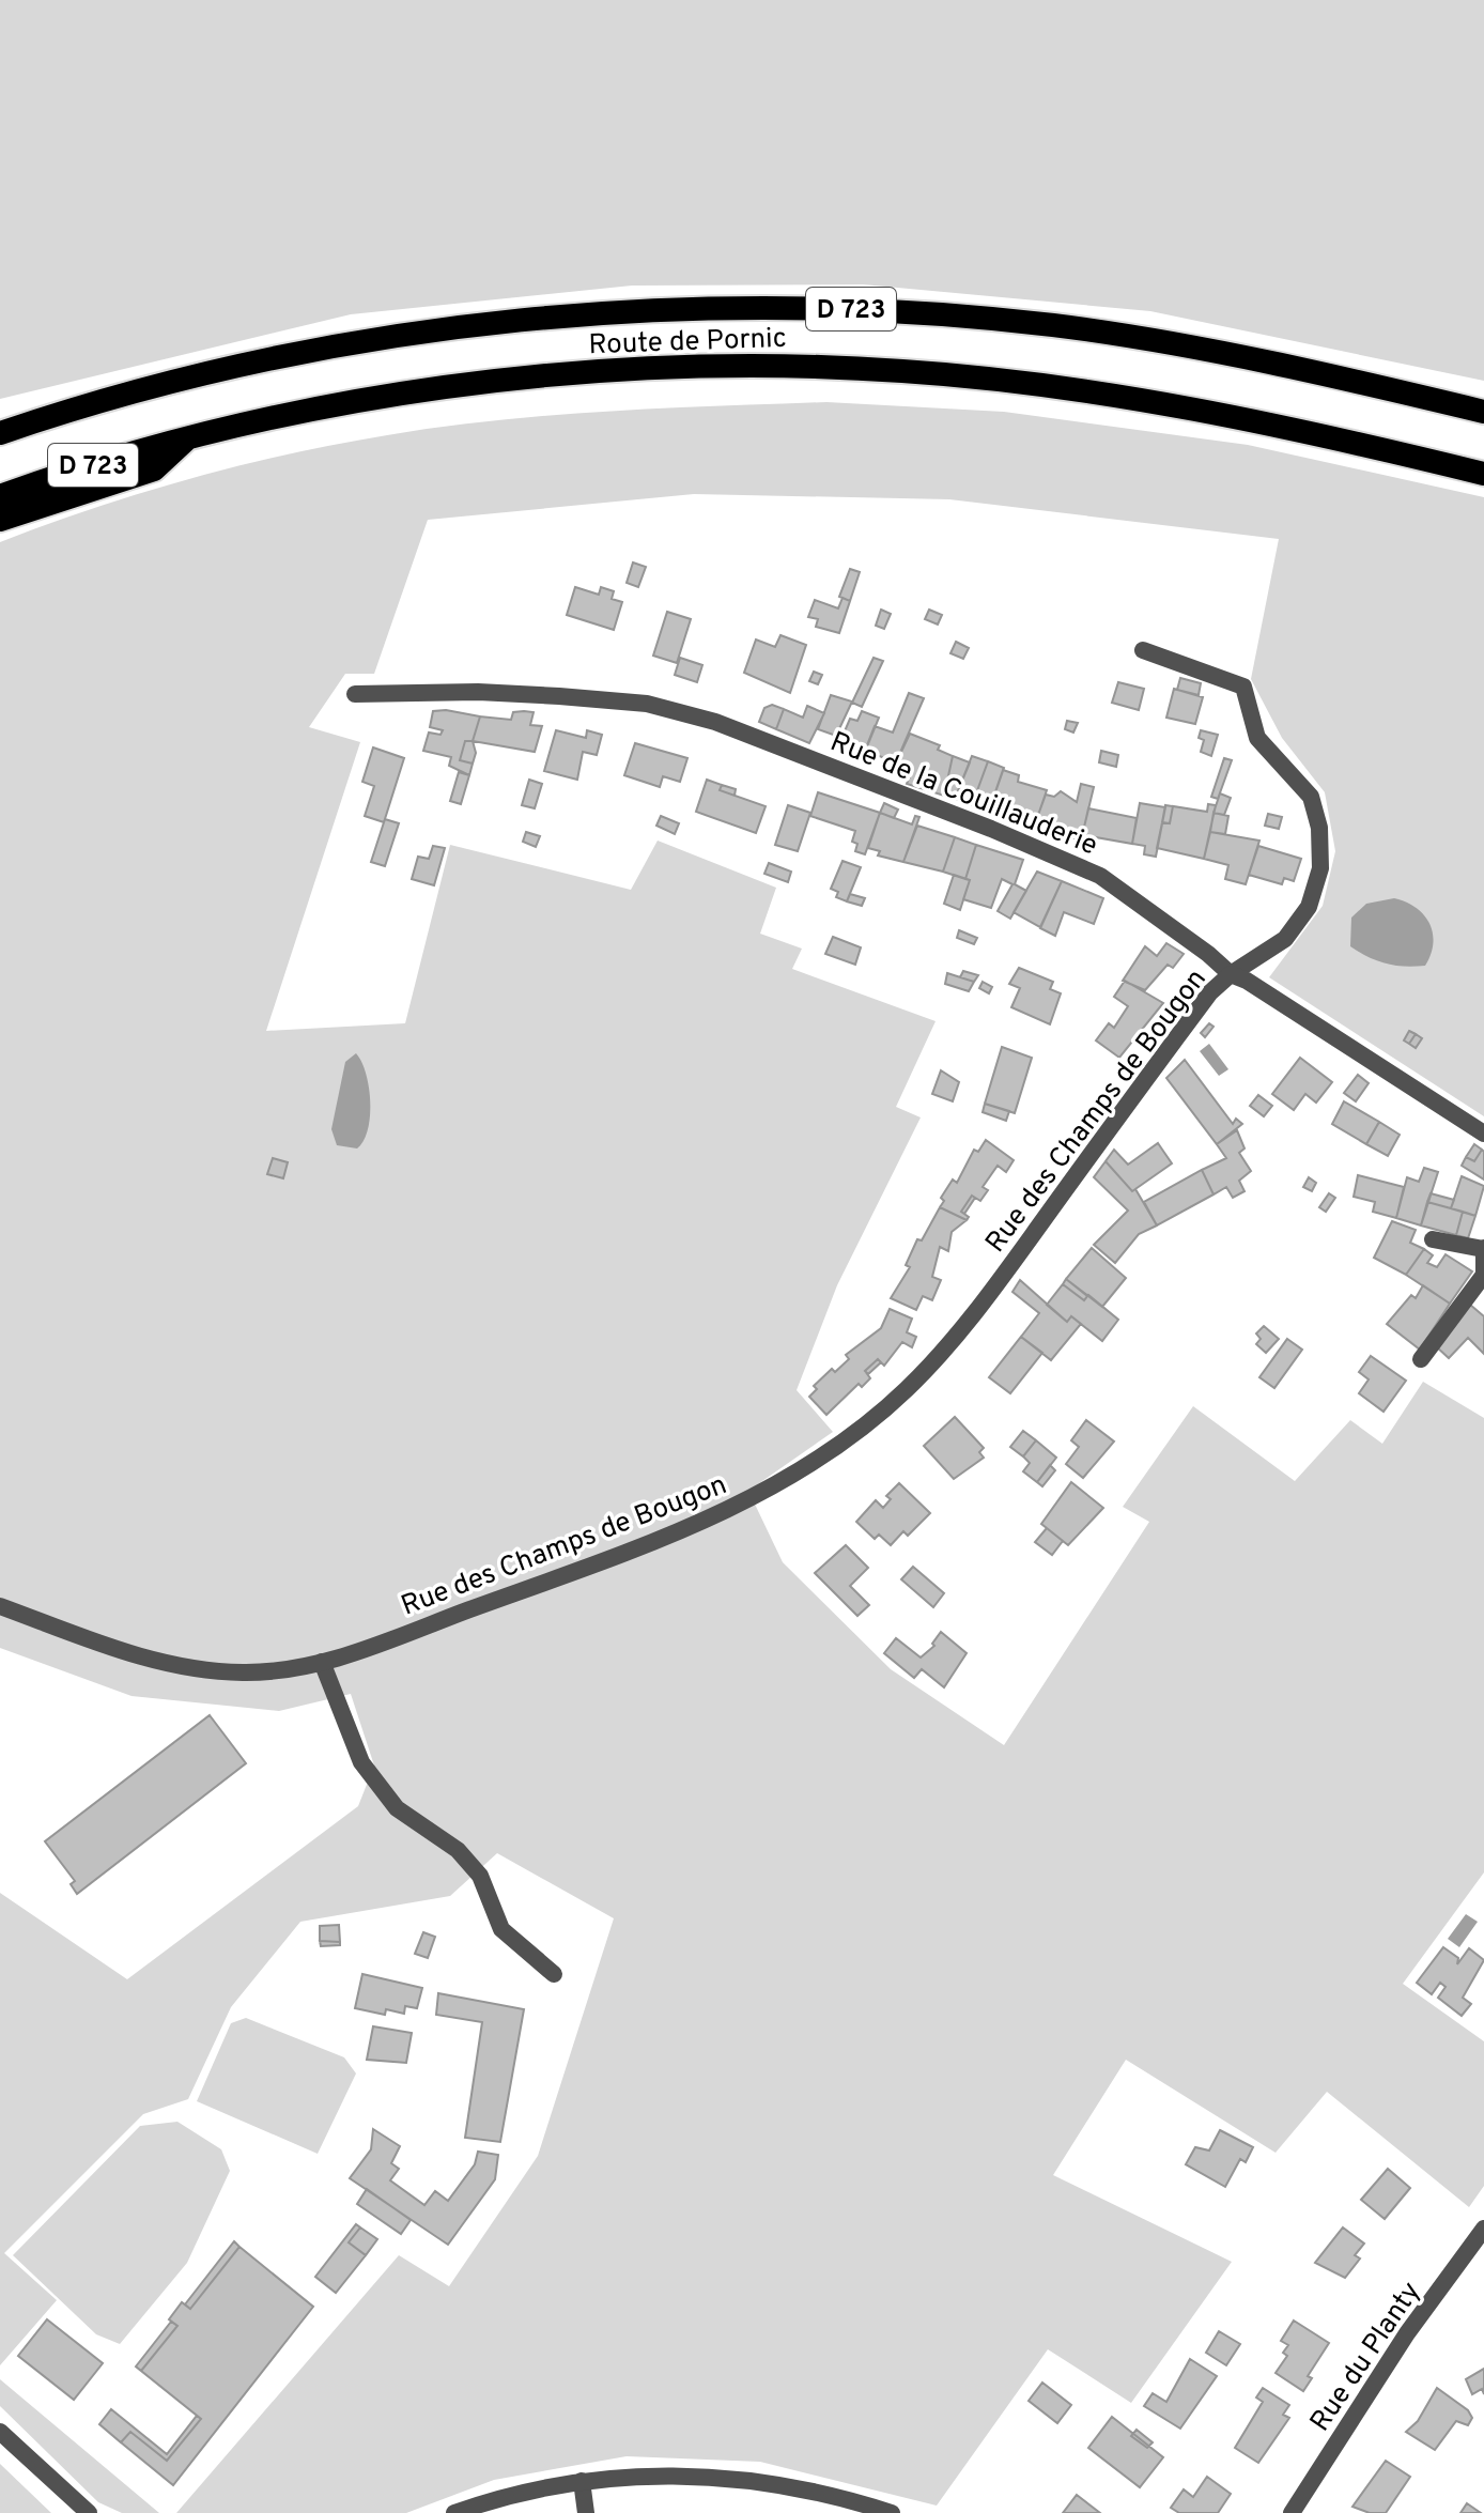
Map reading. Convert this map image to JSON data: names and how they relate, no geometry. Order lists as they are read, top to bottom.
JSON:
{
  "streets": {
    "highway": ["D 723", "Route de Pornic"],
    "street": ["Rue de la Couillauderie", "Rue des Champs de Bougon", "Rue du Planty"]
  },
  "crossings": [
    ["Rue de la Couillauderie", "Rue des Champs de Bougon"]
  ]
}
